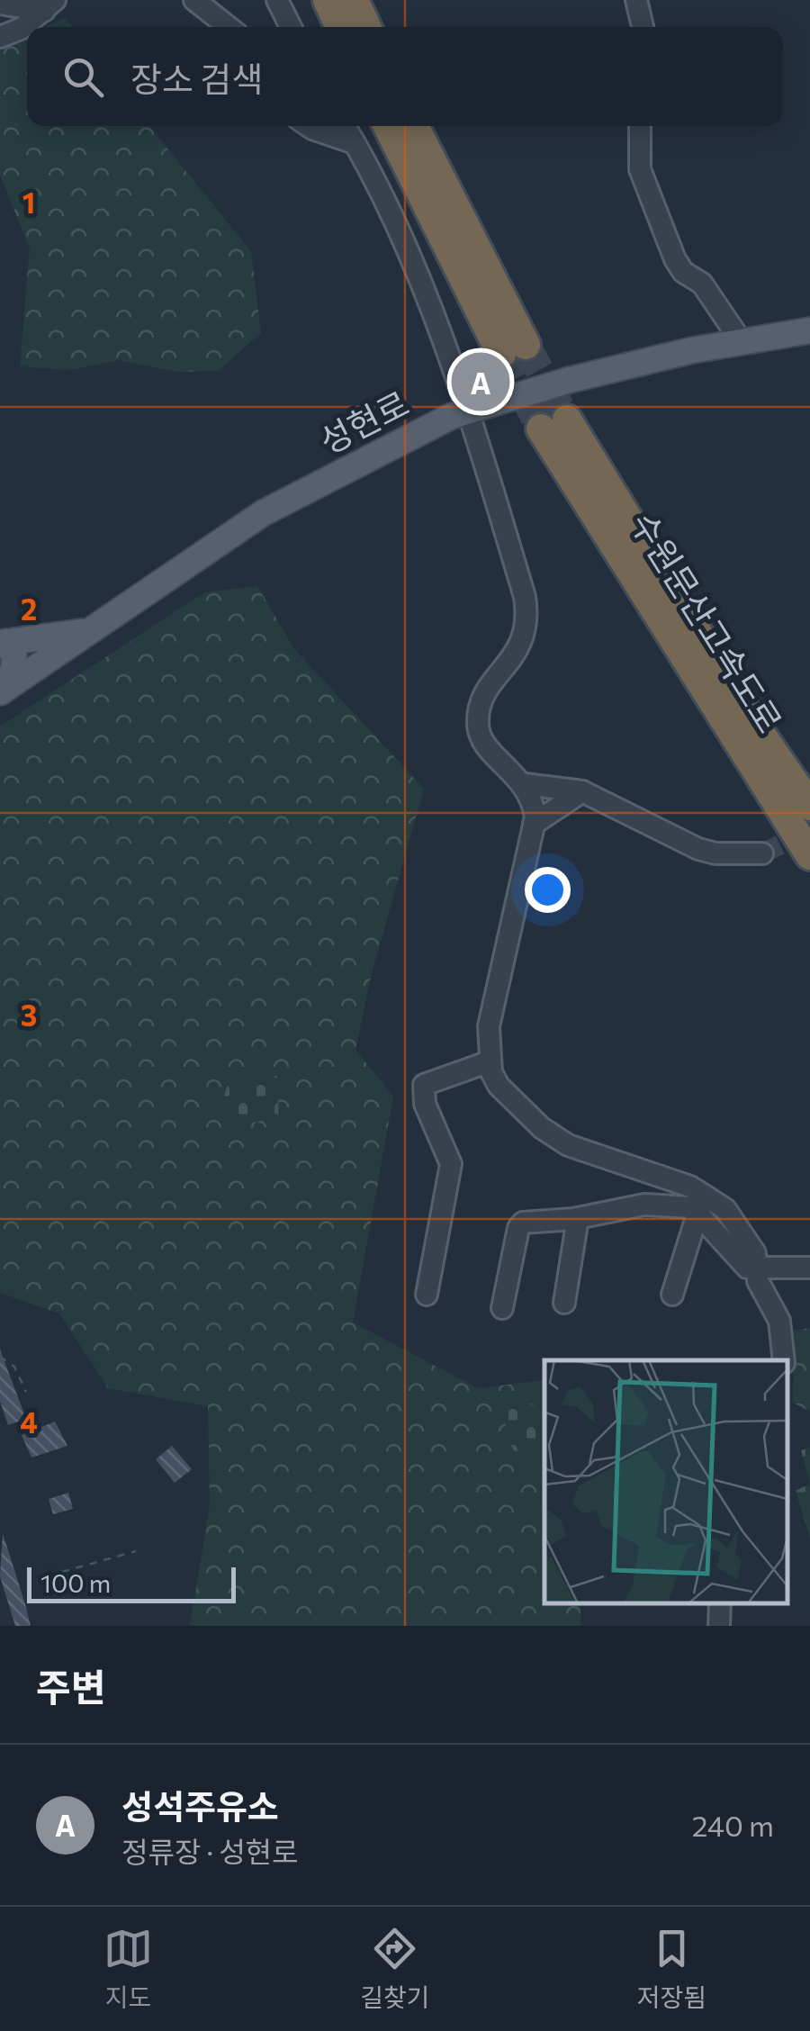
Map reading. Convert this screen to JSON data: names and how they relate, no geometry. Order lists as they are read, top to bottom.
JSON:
{
  "streets": {
    "highway": ["수원문산고속도로"],
    "main road": ["성현로"]
  },
  "scale_bar": "100 m",
  "page": {
    "search": "장소 검색",
    "pins": "A",
    "scale": "100 m",
    "heading": "주변",
    "list": [
      {
        "mark": "A",
        "name": "성석주유소",
        "note": "정류장 · 성현로",
        "value": "240 m"
      }
    ],
    "nav": ["지도", "길찾기", "저장됨"]
  },
  "grid": {
    "rows": [
      "1",
      "2",
      "3",
      "4"
    ]
  }
}
